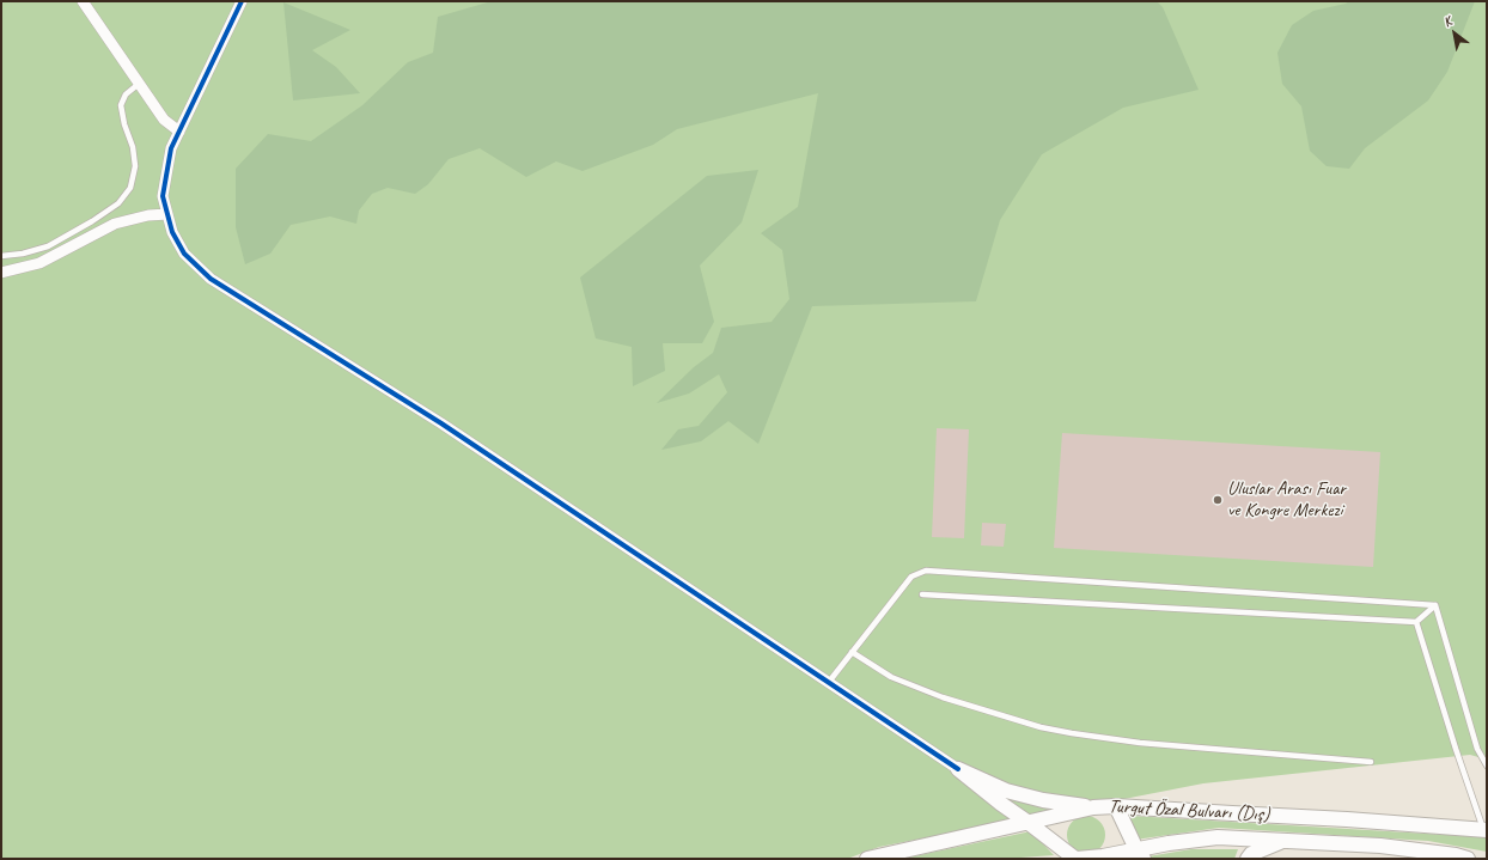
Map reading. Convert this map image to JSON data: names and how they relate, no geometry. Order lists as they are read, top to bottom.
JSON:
{
  "streets": {
    "main road": ["Turgut Özal Bulvarı (Dış)"]
  },
  "places": ["Uluslar Arası Fuar ve Kongre Merkezi"],
  "north": "top left"
}
